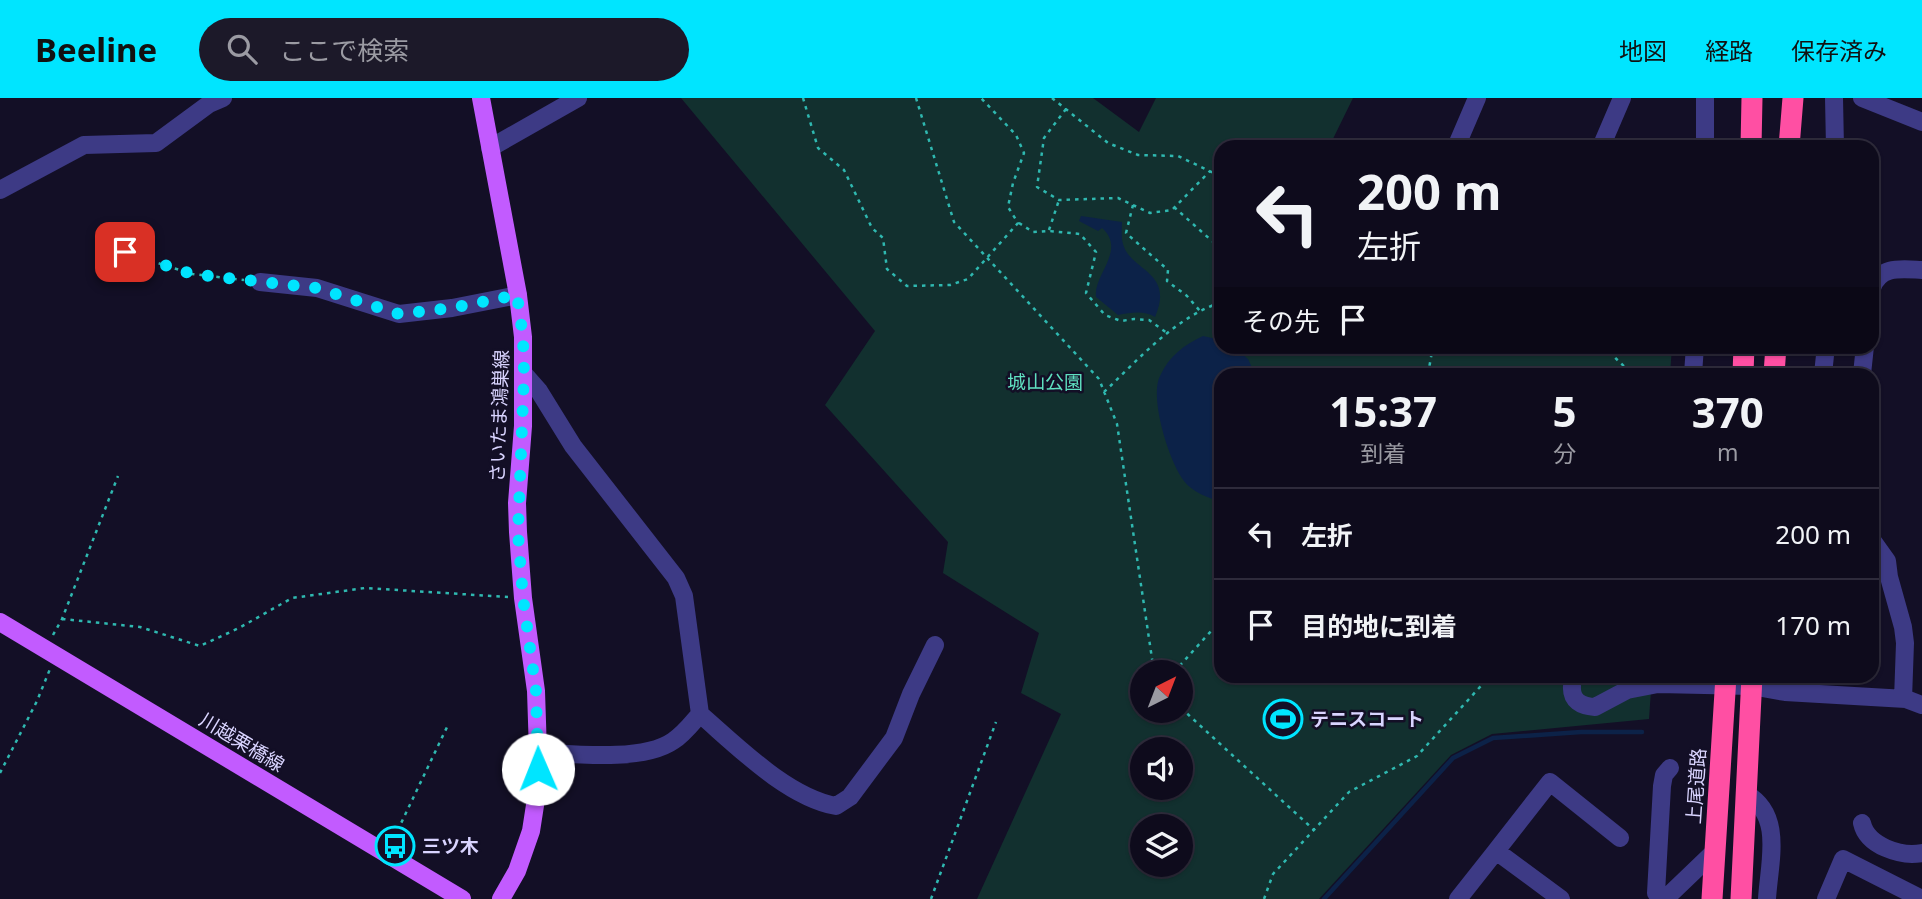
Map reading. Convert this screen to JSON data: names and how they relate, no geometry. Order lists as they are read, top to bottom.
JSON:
{
  "streets": {
    "highway": ["上尾道路"],
    "main road": ["さいたま鴻巣線", "川越栗橋線"]
  },
  "parks": ["城山公園"],
  "places": {
    "sports": ["テニスコート"],
    "bus stop": ["三ツ木"]
  },
  "north": "top right",
  "page": {
    "header": "Beeline",
    "search": "ここで検索",
    "nav": ["地図", "経路", "保存済み"],
    "turn": ["200 m", "左折"],
    "then": "その先",
    "eta": [
      "15:37",
      "到着",
      "5",
      "分",
      "370",
      "m"
    ],
    "list": [
      {
        "name": "左折",
        "value": "200 m"
      },
      {
        "name": "目的地に到着",
        "value": "170 m"
      }
    ]
  }
}
